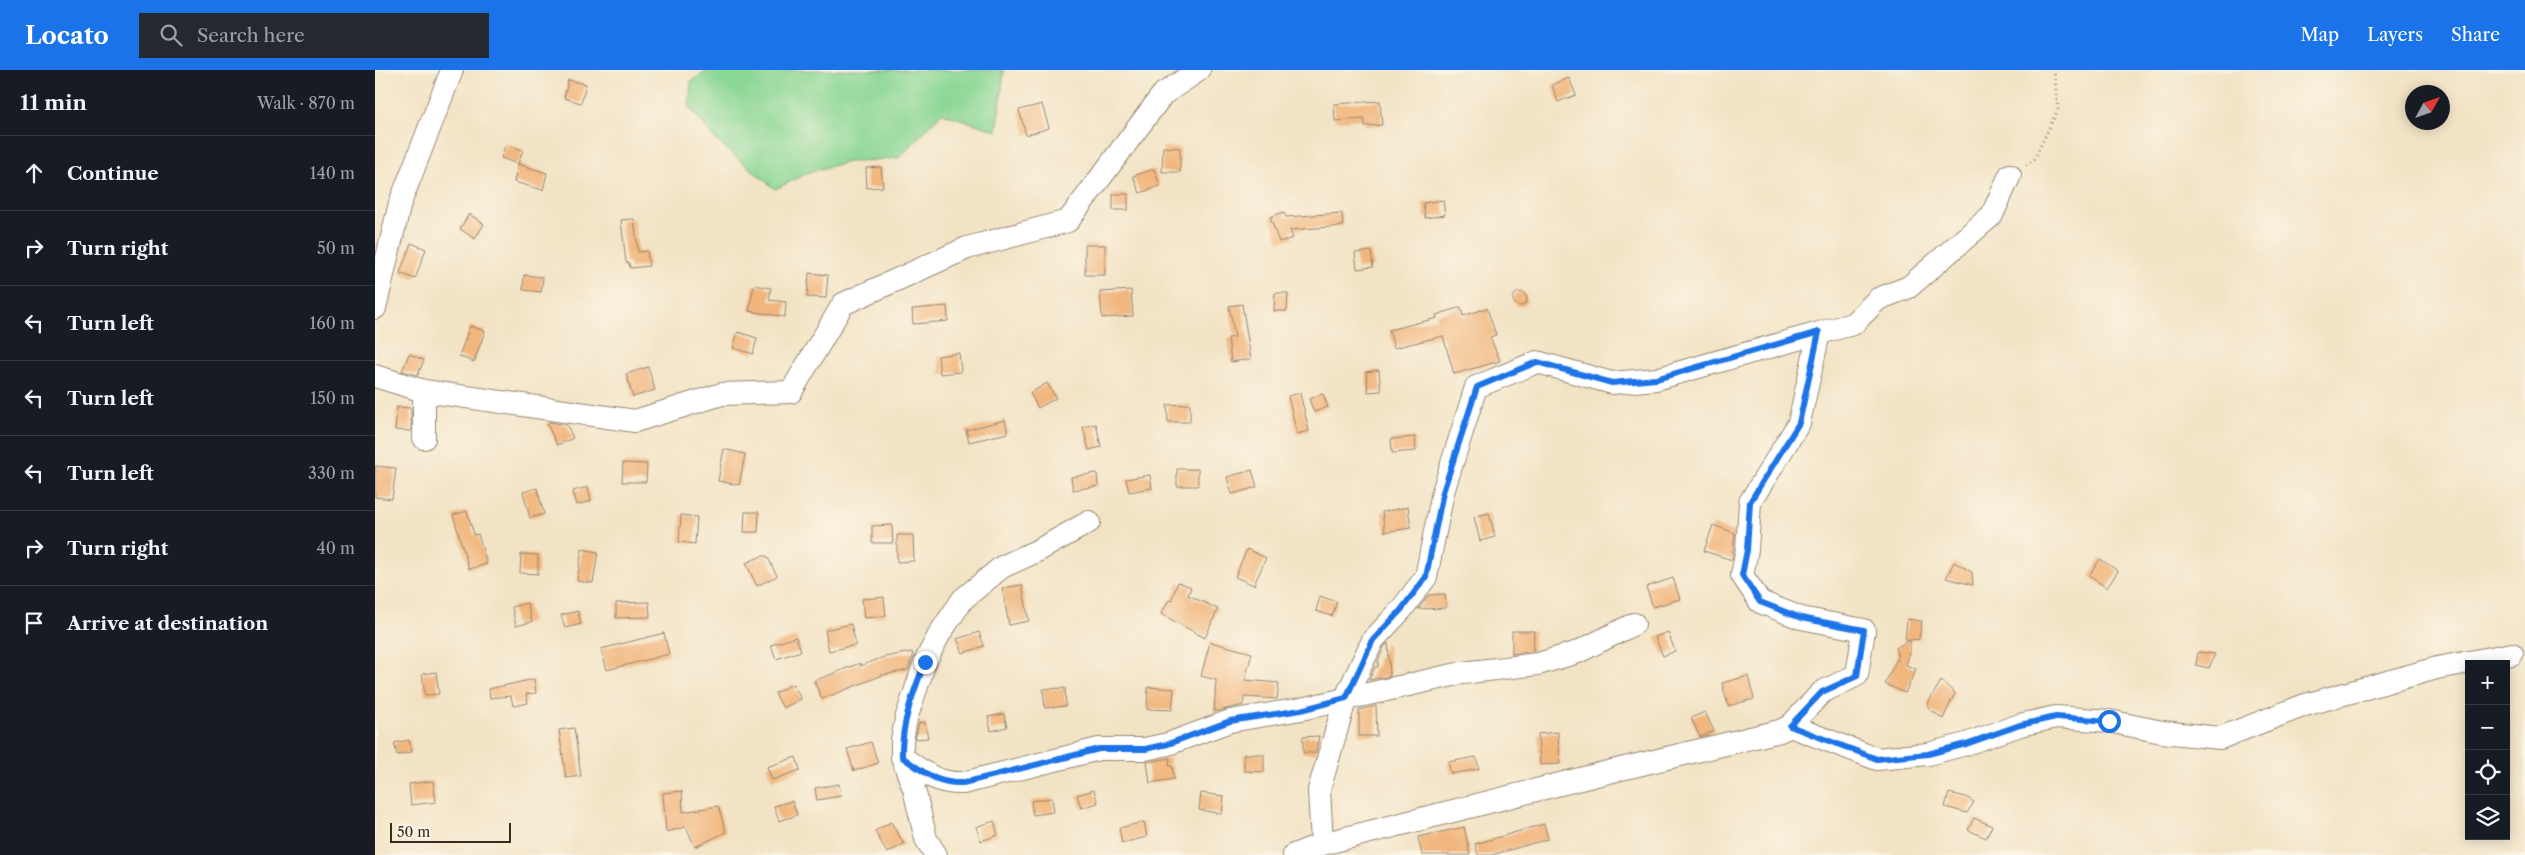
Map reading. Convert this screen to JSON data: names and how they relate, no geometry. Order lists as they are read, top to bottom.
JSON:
{
  "scale_bar": "50 m",
  "north": "top right",
  "page": {
    "header": "Locato",
    "search": "Search here",
    "nav": ["Map", "Layers", "Share"],
    "heading": ["11 min", "Walk · 870 m"],
    "list": [
      ["Continue", "140 m"],
      ["Turn right", "50 m"],
      ["Turn left", "160 m"],
      ["Turn left", "150 m"],
      ["Turn left", "330 m"],
      ["Turn right", "40 m"],
      "Arrive at destination"
    ],
    "map_buttons": ["+", "−"],
    "scale": "50 m"
  }
}
